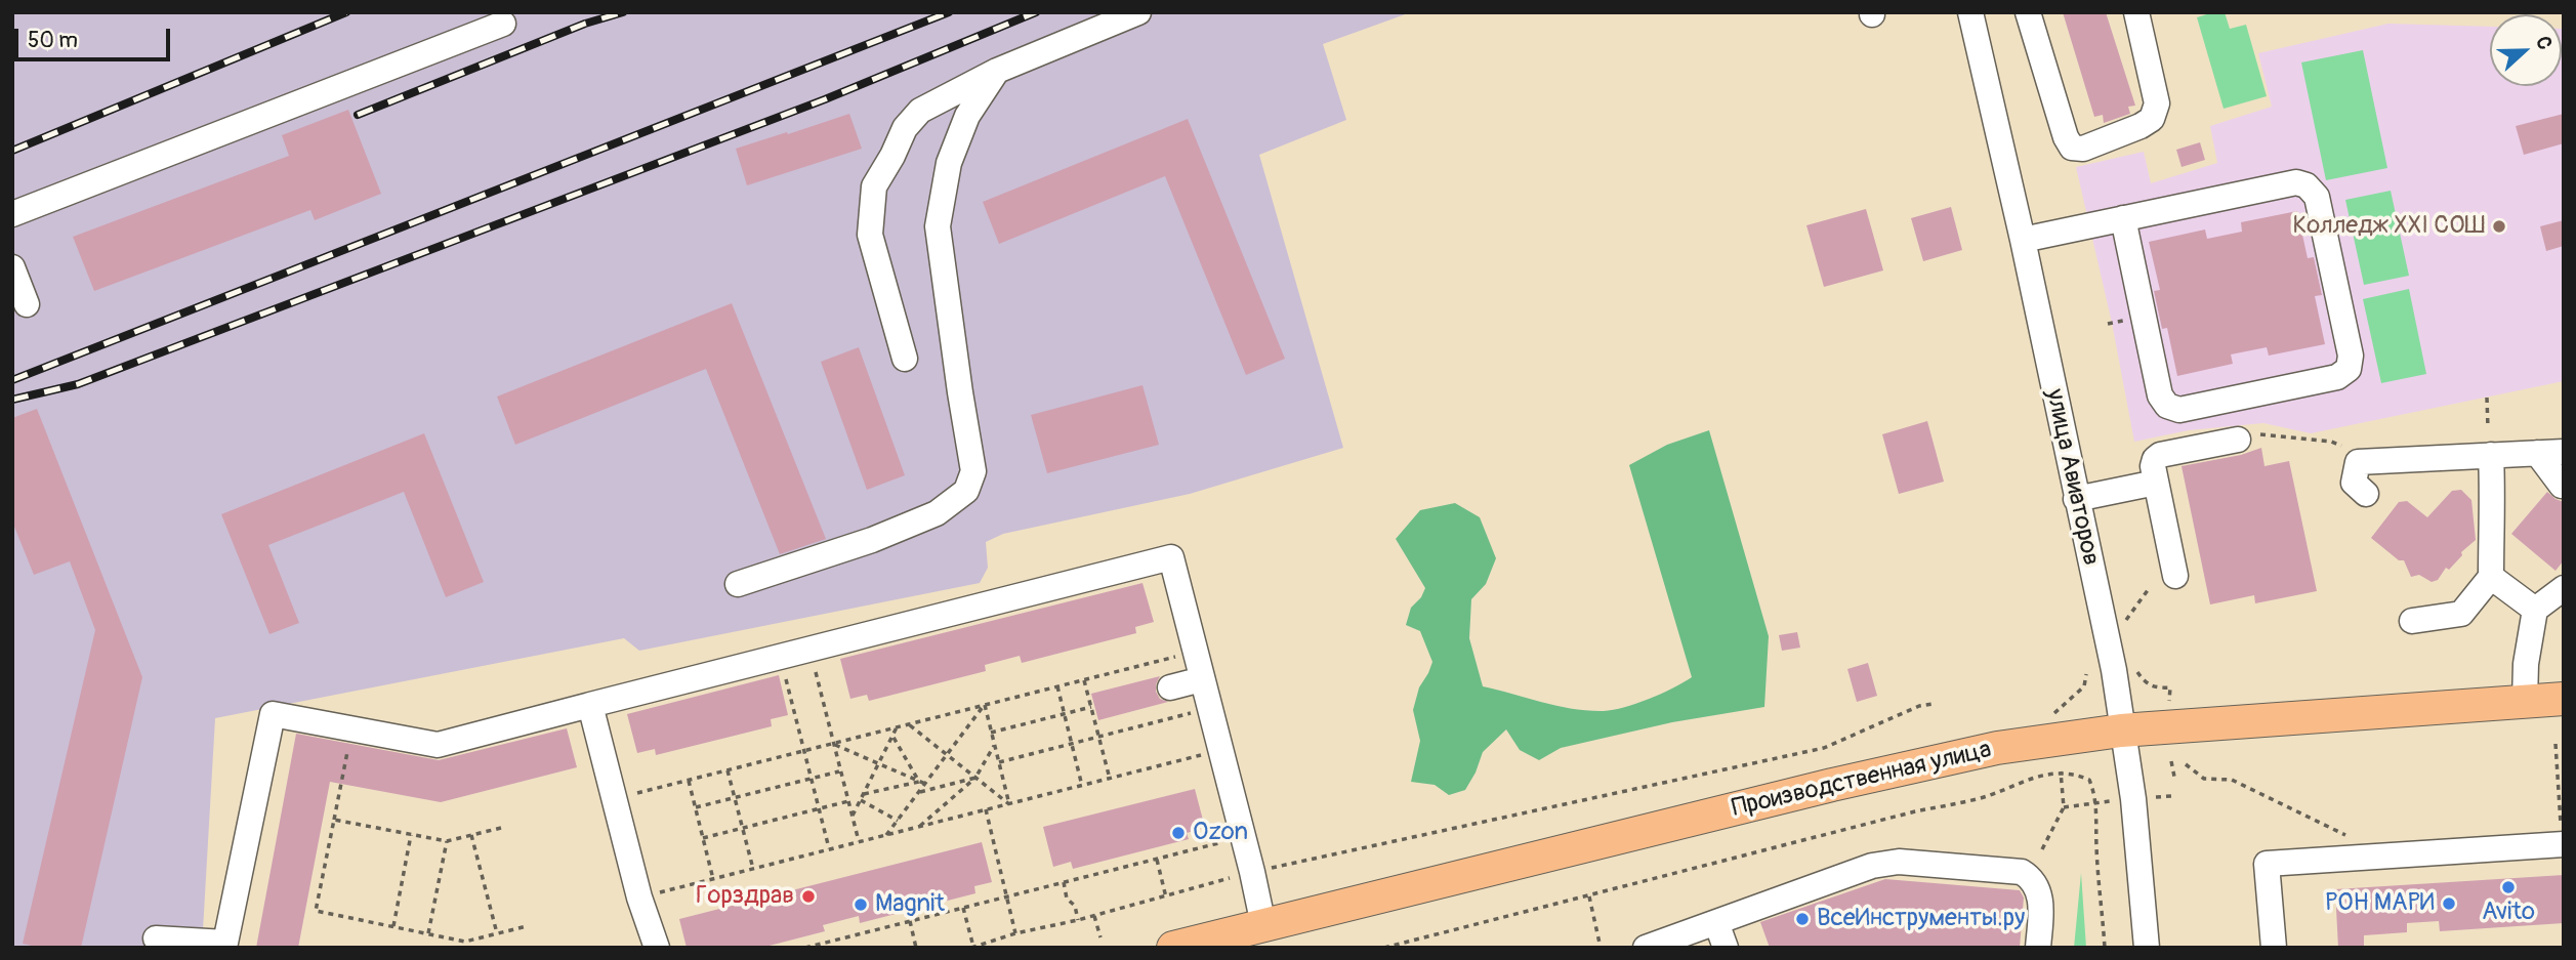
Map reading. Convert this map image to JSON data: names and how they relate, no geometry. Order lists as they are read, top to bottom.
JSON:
{
  "streets": {
    "main road": ["Производственная улица"],
    "street": ["улица Авиаторов"]
  },
  "crossings": [
    ["улица Авиаторов", "Производственная улица"]
  ],
  "places": [
    "Колледж XXI СОШ",
    "Ozon",
    "Avito",
    "Горздрав",
    "РОН МАРИ",
    "Magnit",
    "ВсеИнструменты.ру"
  ],
  "scale_bar": "50 m",
  "north": "right"
}
